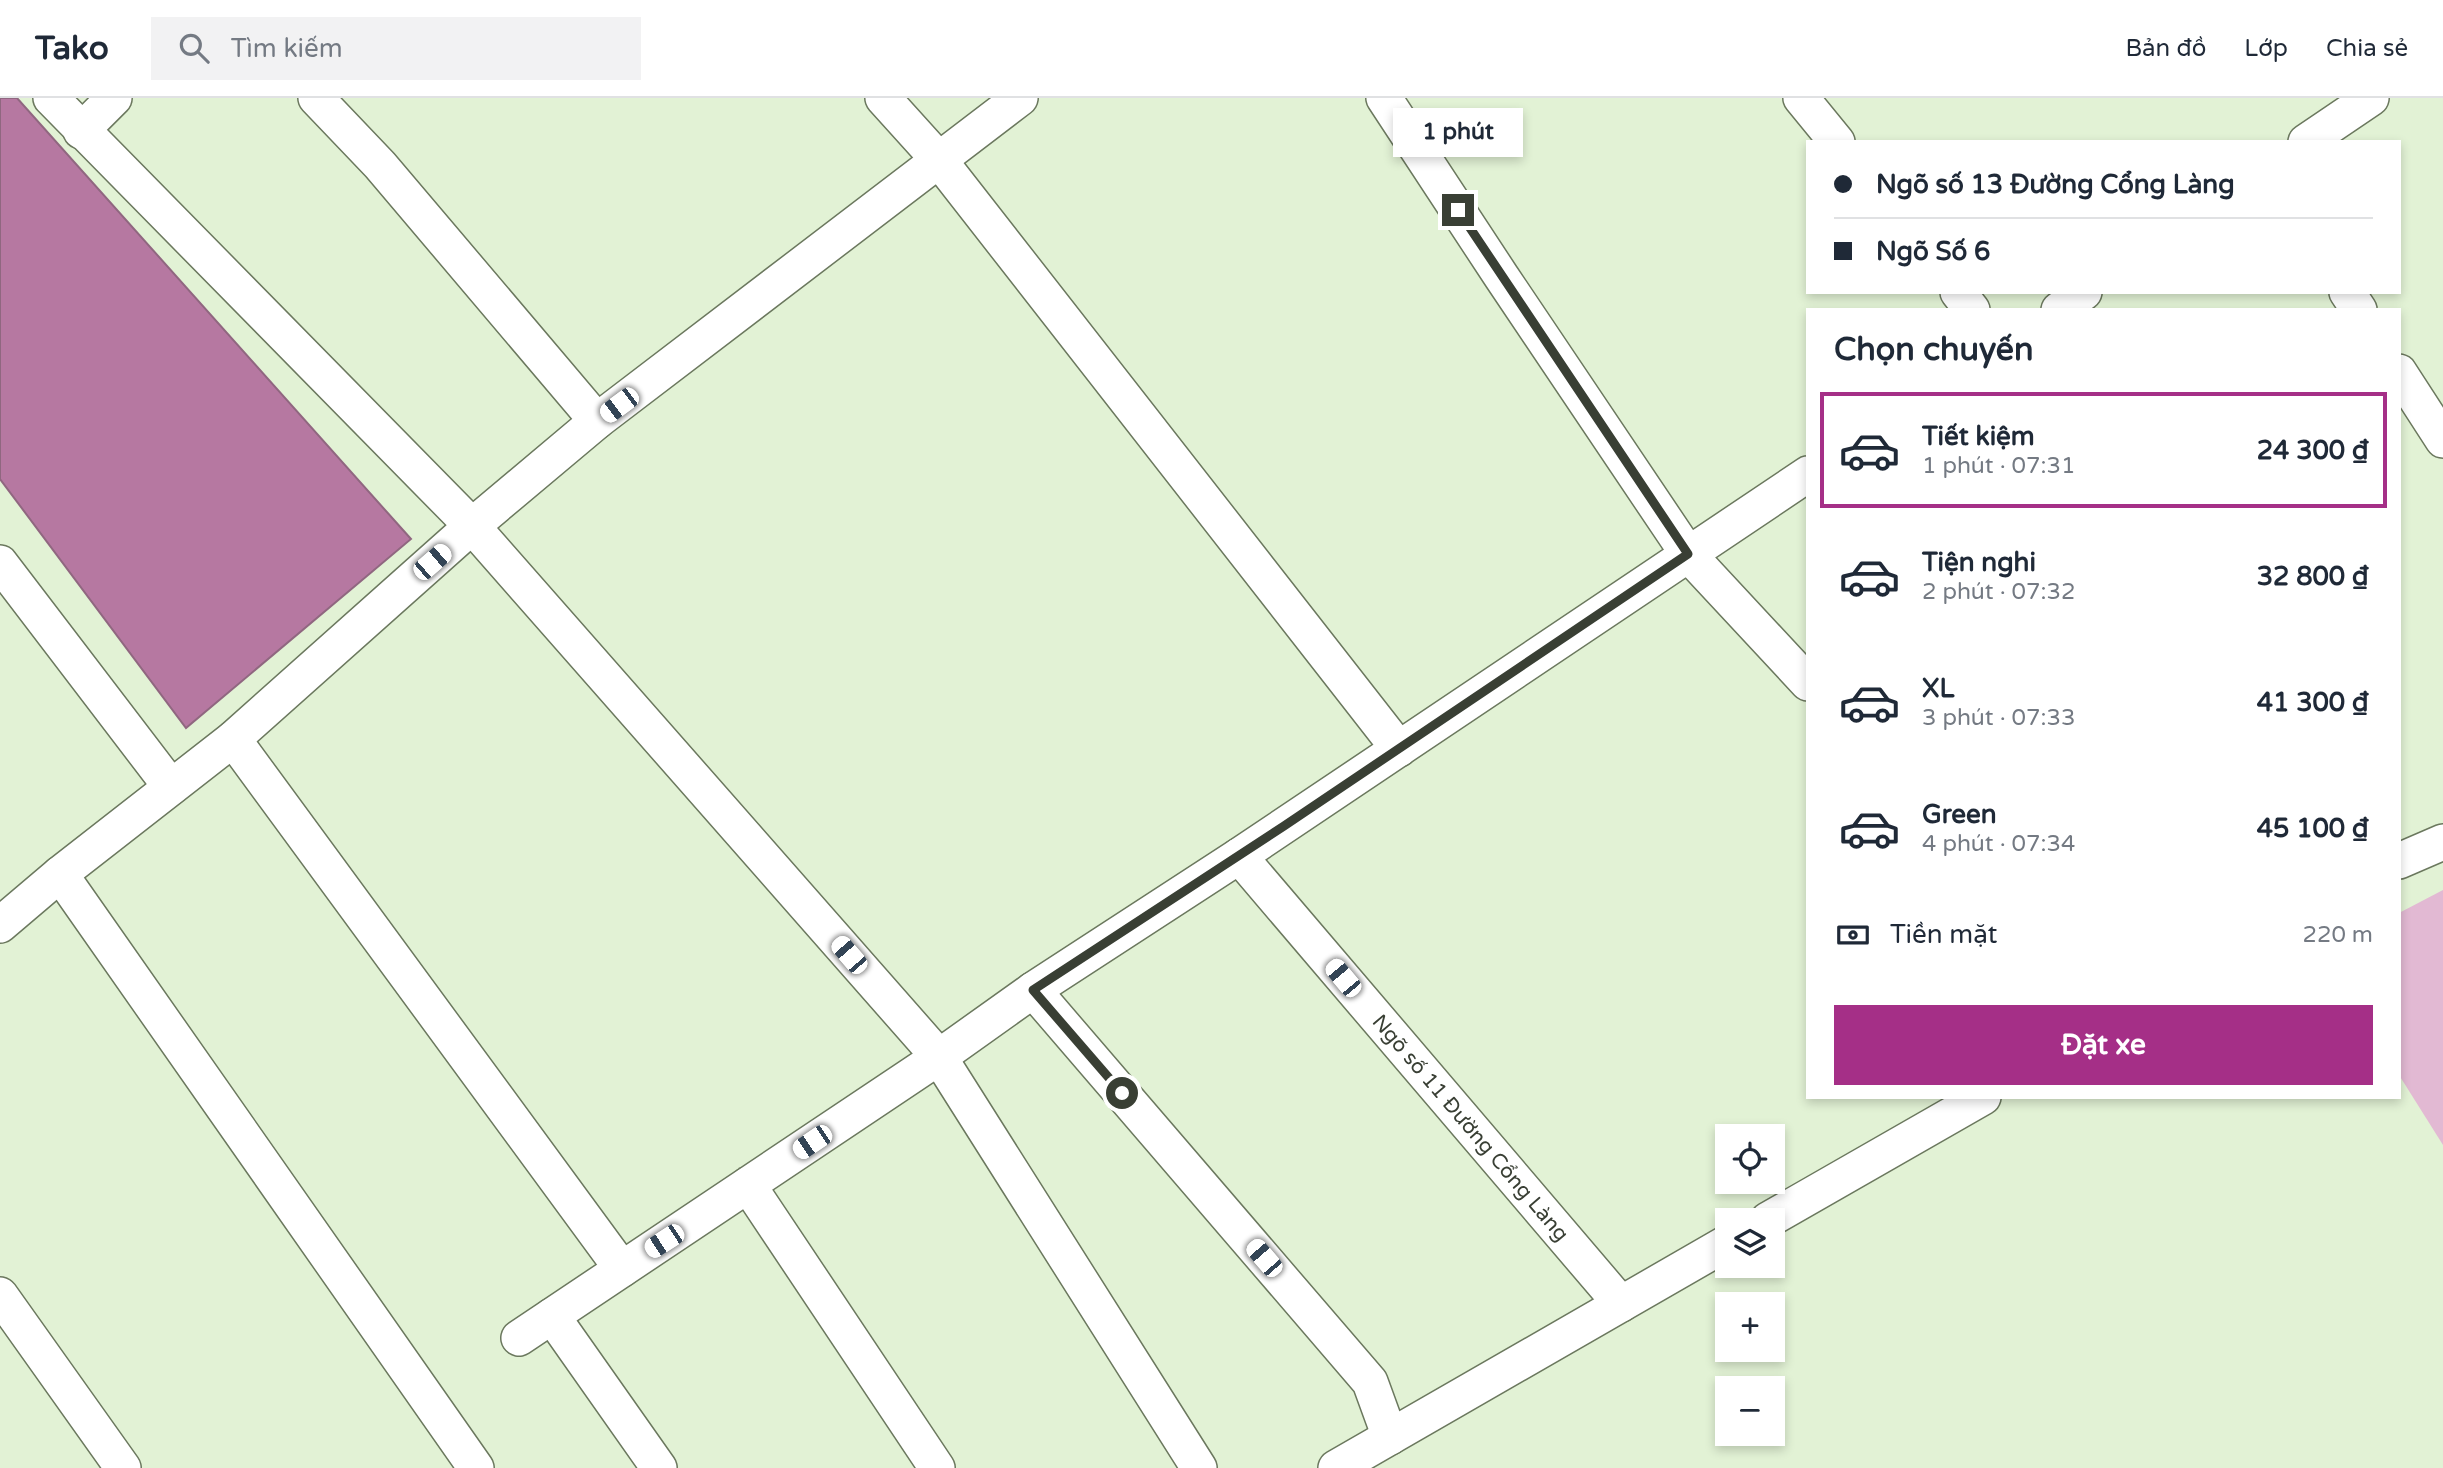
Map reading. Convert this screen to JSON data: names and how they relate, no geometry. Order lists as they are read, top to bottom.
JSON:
{
  "streets": {
    "street": ["Ngõ số 11 Đường Cổng Làng"]
  },
  "page": {
    "header": "Tako",
    "search": "Tìm kiếm",
    "nav": ["Bản đồ", "Lớp", "Chia sẻ"],
    "bubble": "1 phút",
    "banner": ["Ngõ số 13 Đường Cổng Làng", "Ngõ Số 6"],
    "heading": "Chọn chuyến",
    "list": [
      {
        "name": "Tiết kiệm",
        "note": "1 phút · 07:31",
        "value": "24 300 ₫"
      },
      {
        "name": "Tiện nghi",
        "note": "2 phút · 07:32",
        "value": "32 800 ₫"
      },
      {
        "name": "XL",
        "note": "3 phút · 07:33",
        "value": "41 300 ₫"
      },
      {
        "name": "Green",
        "note": "4 phút · 07:34",
        "value": "45 100 ₫"
      }
    ],
    "pay": ["Tiền mặt", "220 m"],
    "buttons": "Đặt xe",
    "map_buttons": ["+", "−"]
  }
}
